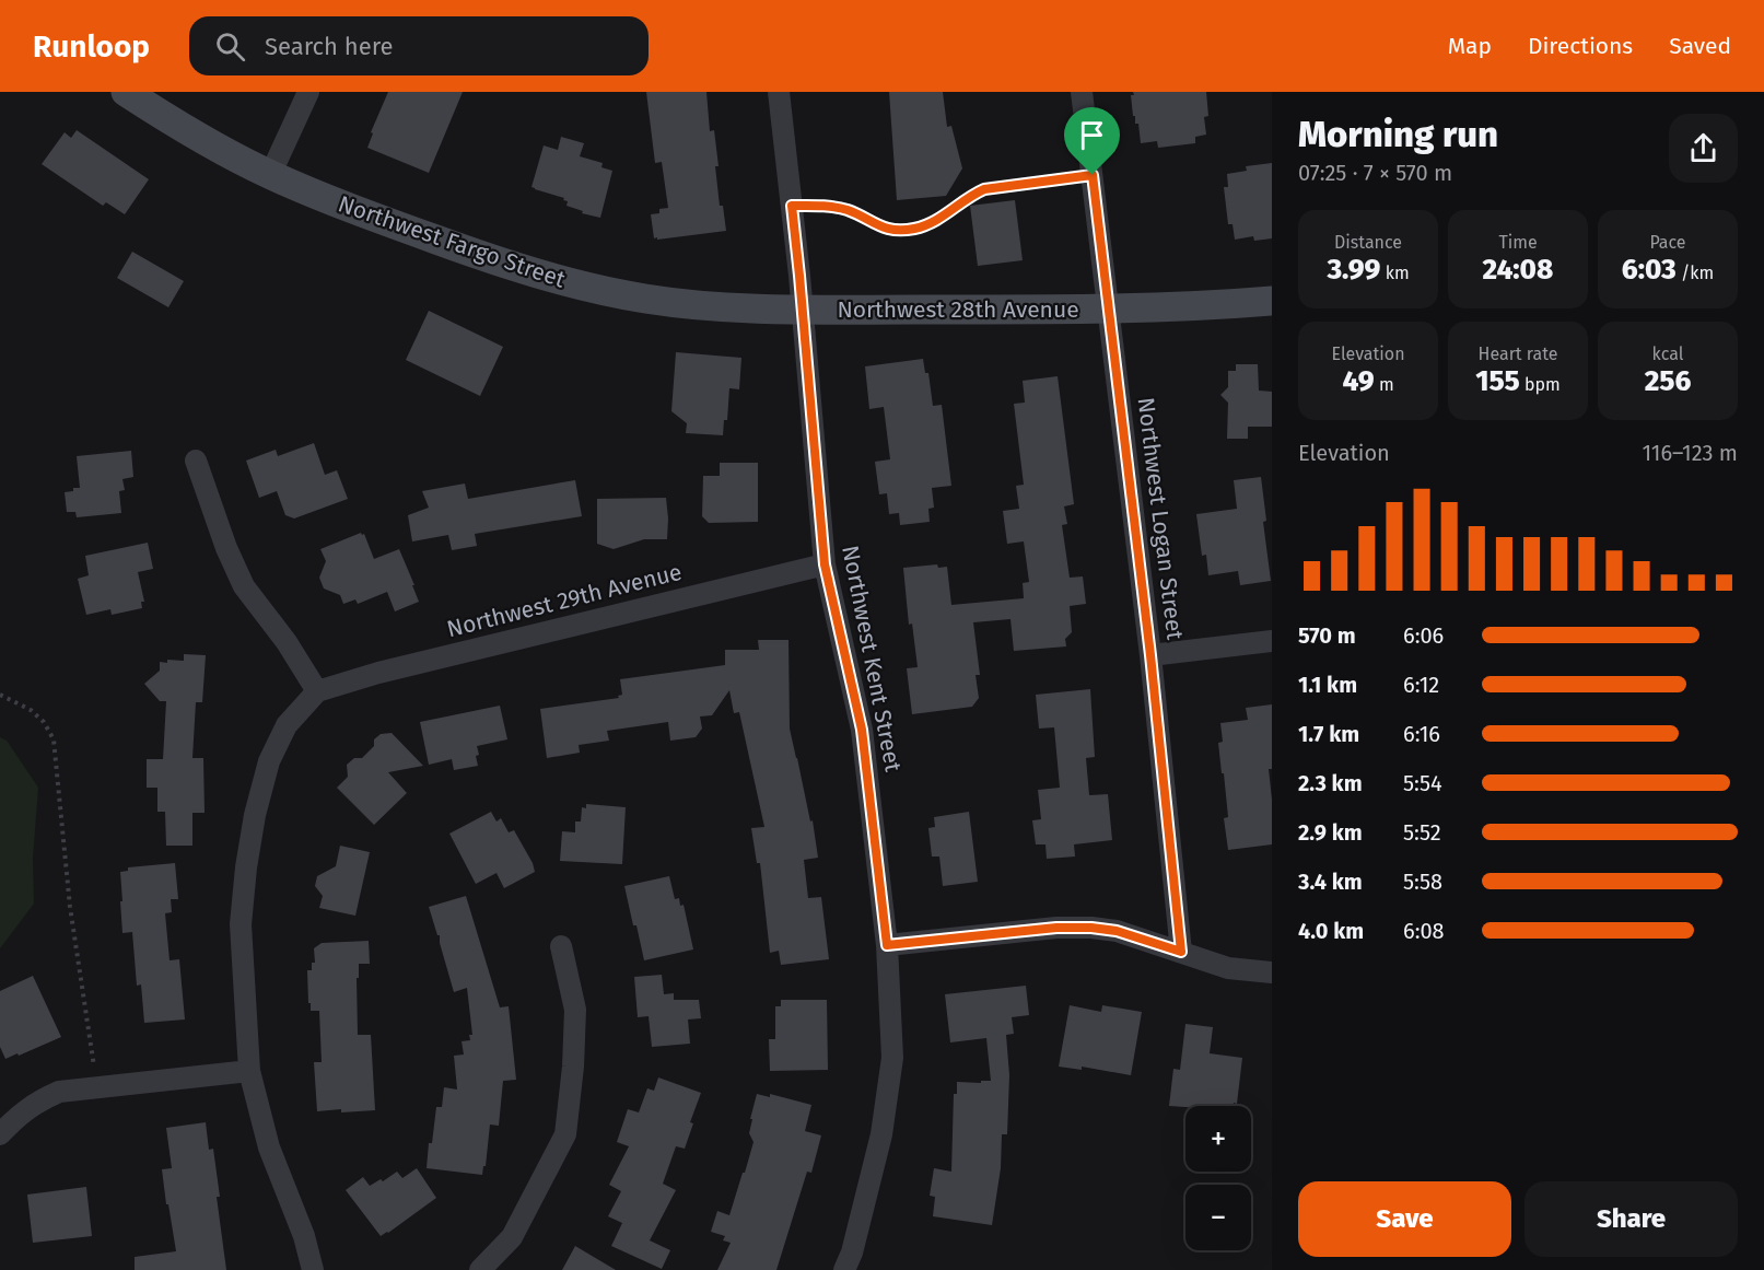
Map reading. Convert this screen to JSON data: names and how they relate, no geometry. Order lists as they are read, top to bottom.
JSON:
{
  "streets": {
    "street": [
      "Northwest Fargo Street",
      "Northwest 28th Avenue",
      "Northwest Logan Street",
      "Northwest 29th Avenue",
      "Northwest Kent Street"
    ]
  },
  "crossings": [
    ["Northwest Fargo Street", "Northwest 28th Avenue"],
    ["Northwest Fargo Street", "Northwest Kent Street"],
    ["Northwest 28th Avenue", "Northwest Logan Street"],
    ["Northwest 28th Avenue", "Northwest Kent Street"],
    ["Northwest 29th Avenue", "Northwest Kent Street"]
  ],
  "page": {
    "header": "Runloop",
    "search": "Search here",
    "nav": ["Map", "Directions", "Saved"],
    "heading": ["Morning run", "07:25 · 7 × 570 m"],
    "stats": [
      ["Distance", "3.99 km"],
      ["Time", "24:08"],
      ["Pace", "6:03 /km"],
      ["Elevation", "49 m"],
      ["Heart rate", "155 bpm"],
      ["kcal", "256"]
    ],
    "chart": ["Elevation", "116–123 m"],
    "list": [
      {
        "name": "570 m",
        "note": "6:06"
      },
      {
        "name": "1.1 km",
        "note": "6:12"
      },
      {
        "name": "1.7 km",
        "note": "6:16"
      },
      {
        "name": "2.3 km",
        "note": "5:54"
      },
      {
        "name": "2.9 km",
        "note": "5:52"
      },
      {
        "name": "3.4 km",
        "note": "5:58"
      },
      {
        "name": "4.0 km",
        "note": "6:08"
      }
    ],
    "map_buttons": ["+", "−"],
    "buttons": ["Save", "Share"]
  }
}
